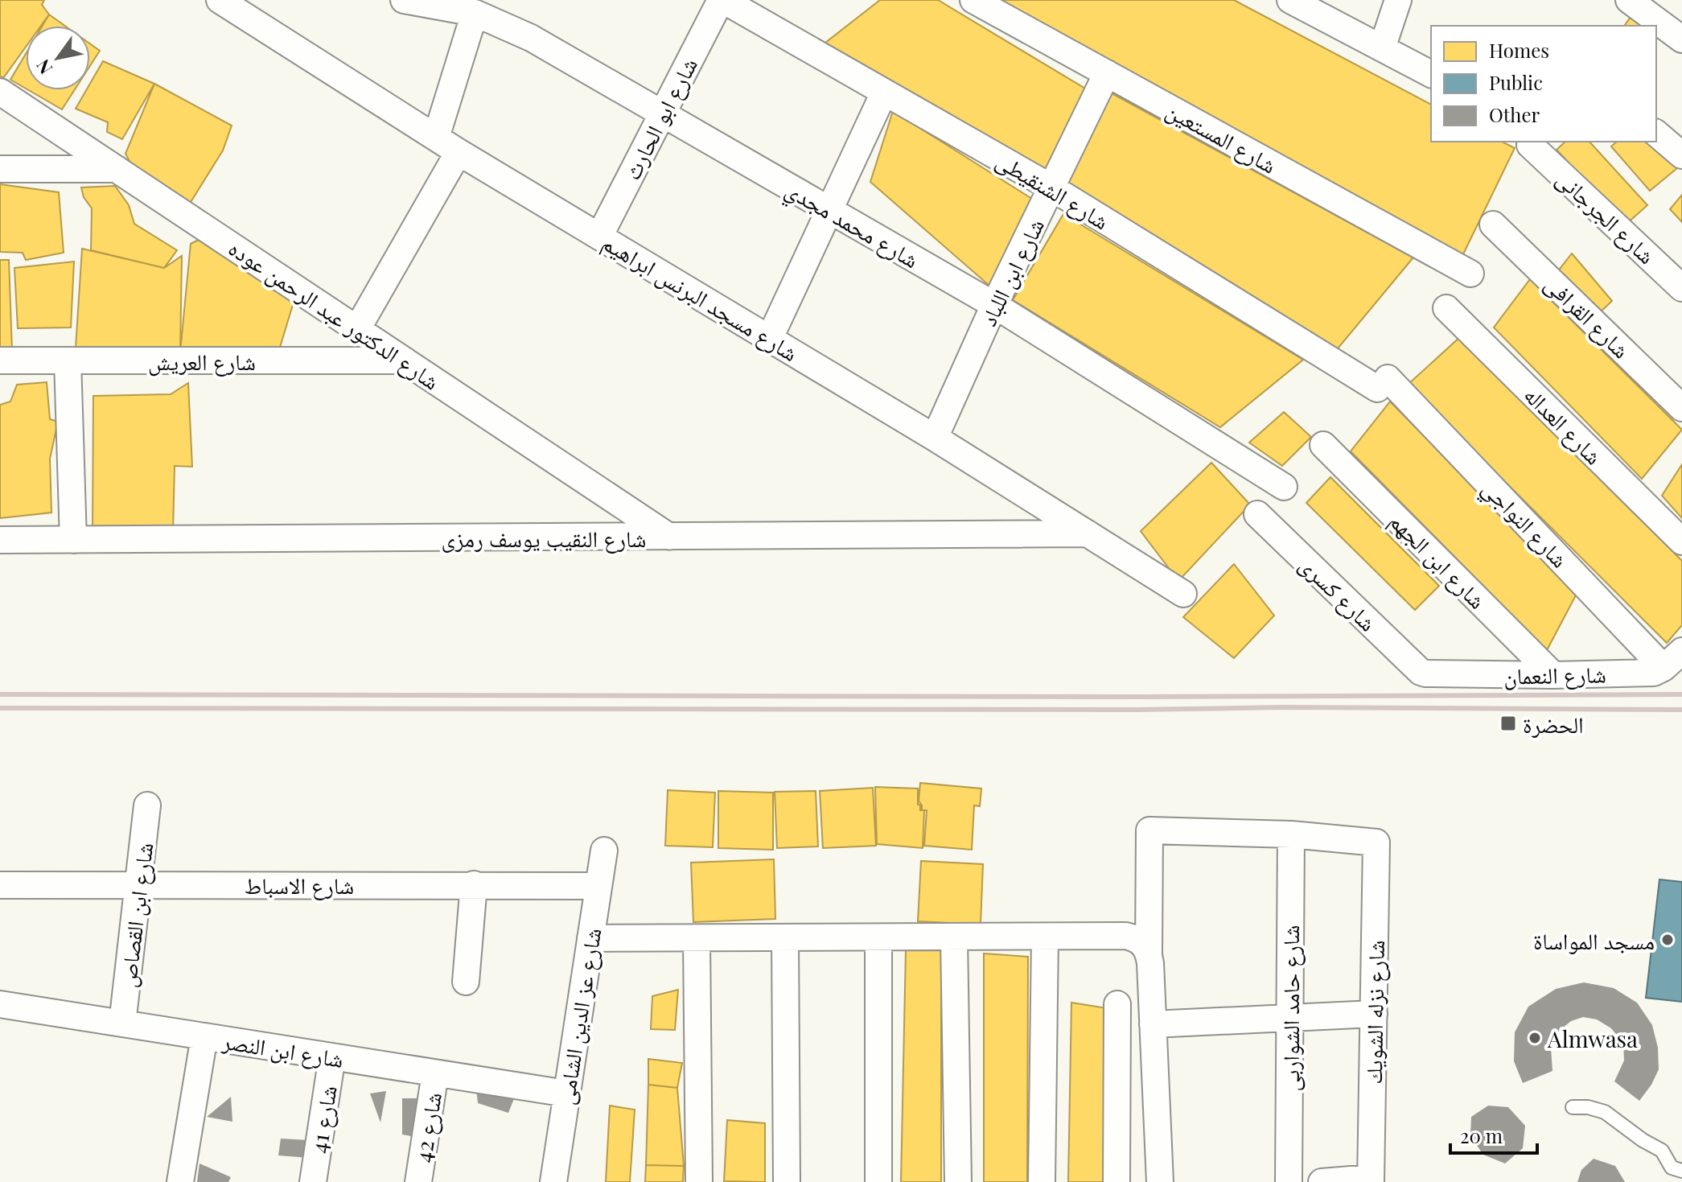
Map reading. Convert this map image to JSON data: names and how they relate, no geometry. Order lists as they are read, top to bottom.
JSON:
{
  "streets": {
    "street": [
      "شارع ابو الحارث",
      "شارع المستعين",
      "شارع الشنقيطى",
      "شارع الجرجانى",
      "شارع محمد مجدي",
      "شارع ابن اللباد",
      "شارع مسجد البرنس ابراهيم",
      "شارع الدكتور عبد الرحمن عوده",
      "شارع القرافى",
      "شارع العريش",
      "شارع العداله",
      "شارع النواجي",
      "شارع النقيب يوسف رمزى",
      "شارع ابن الجهم",
      "شارع كسرى",
      "شارع النعمان",
      "شارع الاسباط",
      "شارع ابن القصاص",
      "شارع حامد الشواربى",
      "شارع نزله الشويك",
      "شارع عز الدين الشامى",
      "شارع ابن النصر",
      "شارع 41",
      "شارع 42"
    ]
  },
  "crossings": [
    ["شارع ابو الحارث", "شارع الشنقيطى"],
    ["شارع ابو الحارث", "شارع محمد مجدي"],
    ["شارع ابو الحارث", "شارع مسجد البرنس ابراهيم"],
    ["شارع المستعين", "شارع ابن اللباد"],
    ["شارع الشنقيطى", "شارع ابن اللباد"],
    ["شارع الشنقيطى", "شارع النواجي"],
    ["شارع محمد مجدي", "شارع ابن اللباد"],
    ["شارع ابن اللباد", "شارع مسجد البرنس ابراهيم"],
    ["شارع مسجد البرنس ابراهيم", "شارع النقيب يوسف رمزى"],
    ["شارع الدكتور عبد الرحمن عوده", "شارع العريش"],
    ["شارع الدكتور عبد الرحمن عوده", "شارع النقيب يوسف رمزى"],
    ["شارع النواجي", "شارع النعمان"],
    ["شارع ابن الجهم", "شارع النعمان"],
    ["شارع كسرى", "شارع النعمان"],
    ["شارع الاسباط", "شارع ابن القصاص"],
    ["شارع الاسباط", "شارع عز الدين الشامى"],
    ["شارع ابن القصاص", "شارع ابن النصر"],
    ["شارع حامد الشواربى", "شارع نزله الشويك"],
    ["شارع عز الدين الشامى", "شارع ابن النصر"],
    ["شارع ابن النصر", "شارع 41"],
    ["شارع ابن النصر", "شارع 42"]
  ],
  "places": {
    "transit": ["الحضرة"],
    "other": ["مسجد المواساة", "Almwasa"]
  },
  "legend": ["Homes", "Public", "Other"],
  "scale_bar": "20 m",
  "north": "bottom left"
}
